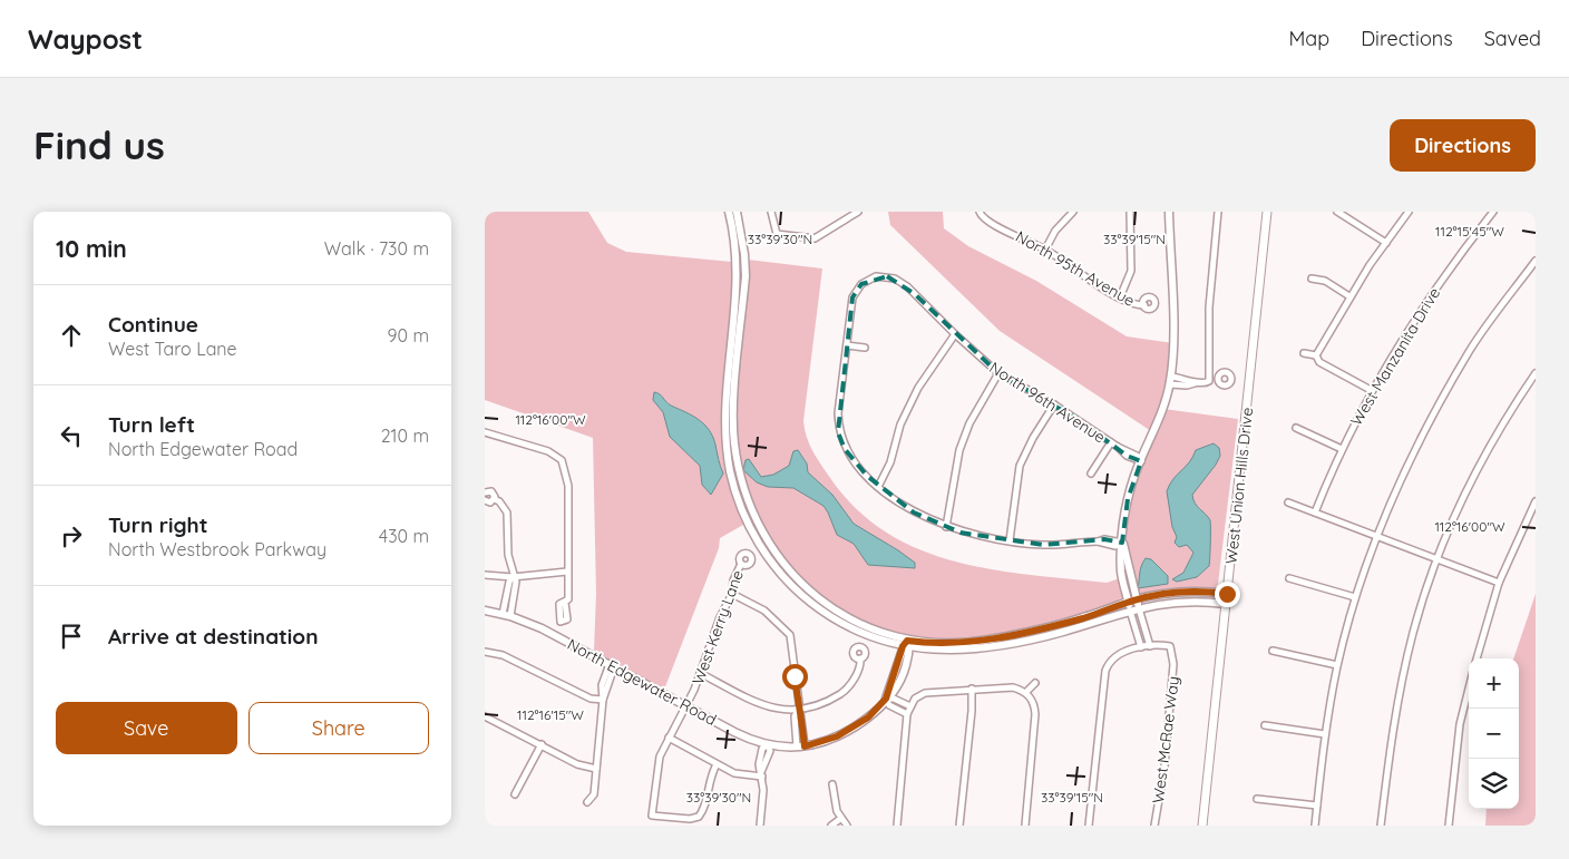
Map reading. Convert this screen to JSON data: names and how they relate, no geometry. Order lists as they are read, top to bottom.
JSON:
{
  "streets": {
    "main road": ["West Union Hills Drive"],
    "street": [
      "North 95th Avenue",
      "West Manzanita Drive",
      "North 96th Avenue",
      "West Kerry Lane",
      "North Edgewater Road",
      "West McRae Way"
    ]
  },
  "crossings": [
    ["West Kerry Lane", "North Edgewater Road"]
  ],
  "page": {
    "header": "Waypost",
    "nav": ["Map", "Directions", "Saved"],
    "buttons": [
      "Directions",
      ["Save", "Share"]
    ],
    "title": "Find us",
    "heading": ["10 min", "Walk · 730 m"],
    "list": [
      ["Continue", "West Taro Lane", "90 m"],
      ["Turn left", "North Edgewater Road", "210 m"],
      ["Turn right", "North Westbrook Parkway", "430 m"],
      "Arrive at destination"
    ],
    "map_buttons": ["+", "−"]
  },
  "coordinates": [
    "112°15'45\"W",
    "33°39'30\"N",
    "33°39'15\"N",
    "112°16'00\"W",
    "112°16'15\"W"
  ]
}
